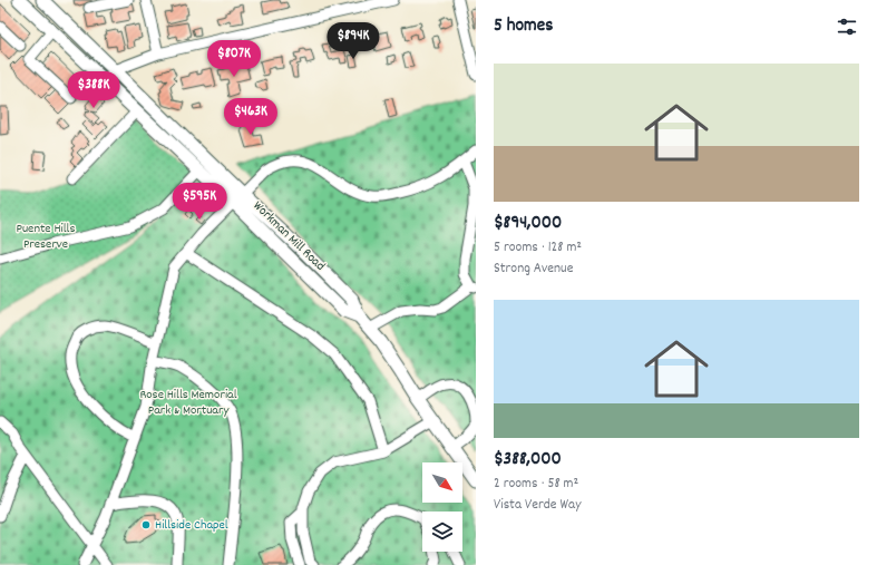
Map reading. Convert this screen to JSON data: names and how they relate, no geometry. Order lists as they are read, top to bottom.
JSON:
{
  "streets": {
    "main road": ["Workman Mill Road"]
  },
  "parks": ["Puente Hills Preserve", "Rose Hills Memorial Park & Mortuary"],
  "places": ["Hillside Chapel"],
  "north": "bottom right",
  "page": {
    "heading": "5 homes",
    "price": [
      "$894K",
      "$807K",
      "$388K",
      "$463K",
      "$595K"
    ],
    "list": [
      {
        "name": "$894,000",
        "note": "5 rooms · 128 m² · Strong Avenue"
      },
      {
        "name": "$388,000",
        "note": "2 rooms · 58 m² · Vista Verde Way"
      }
    ]
  }
}
